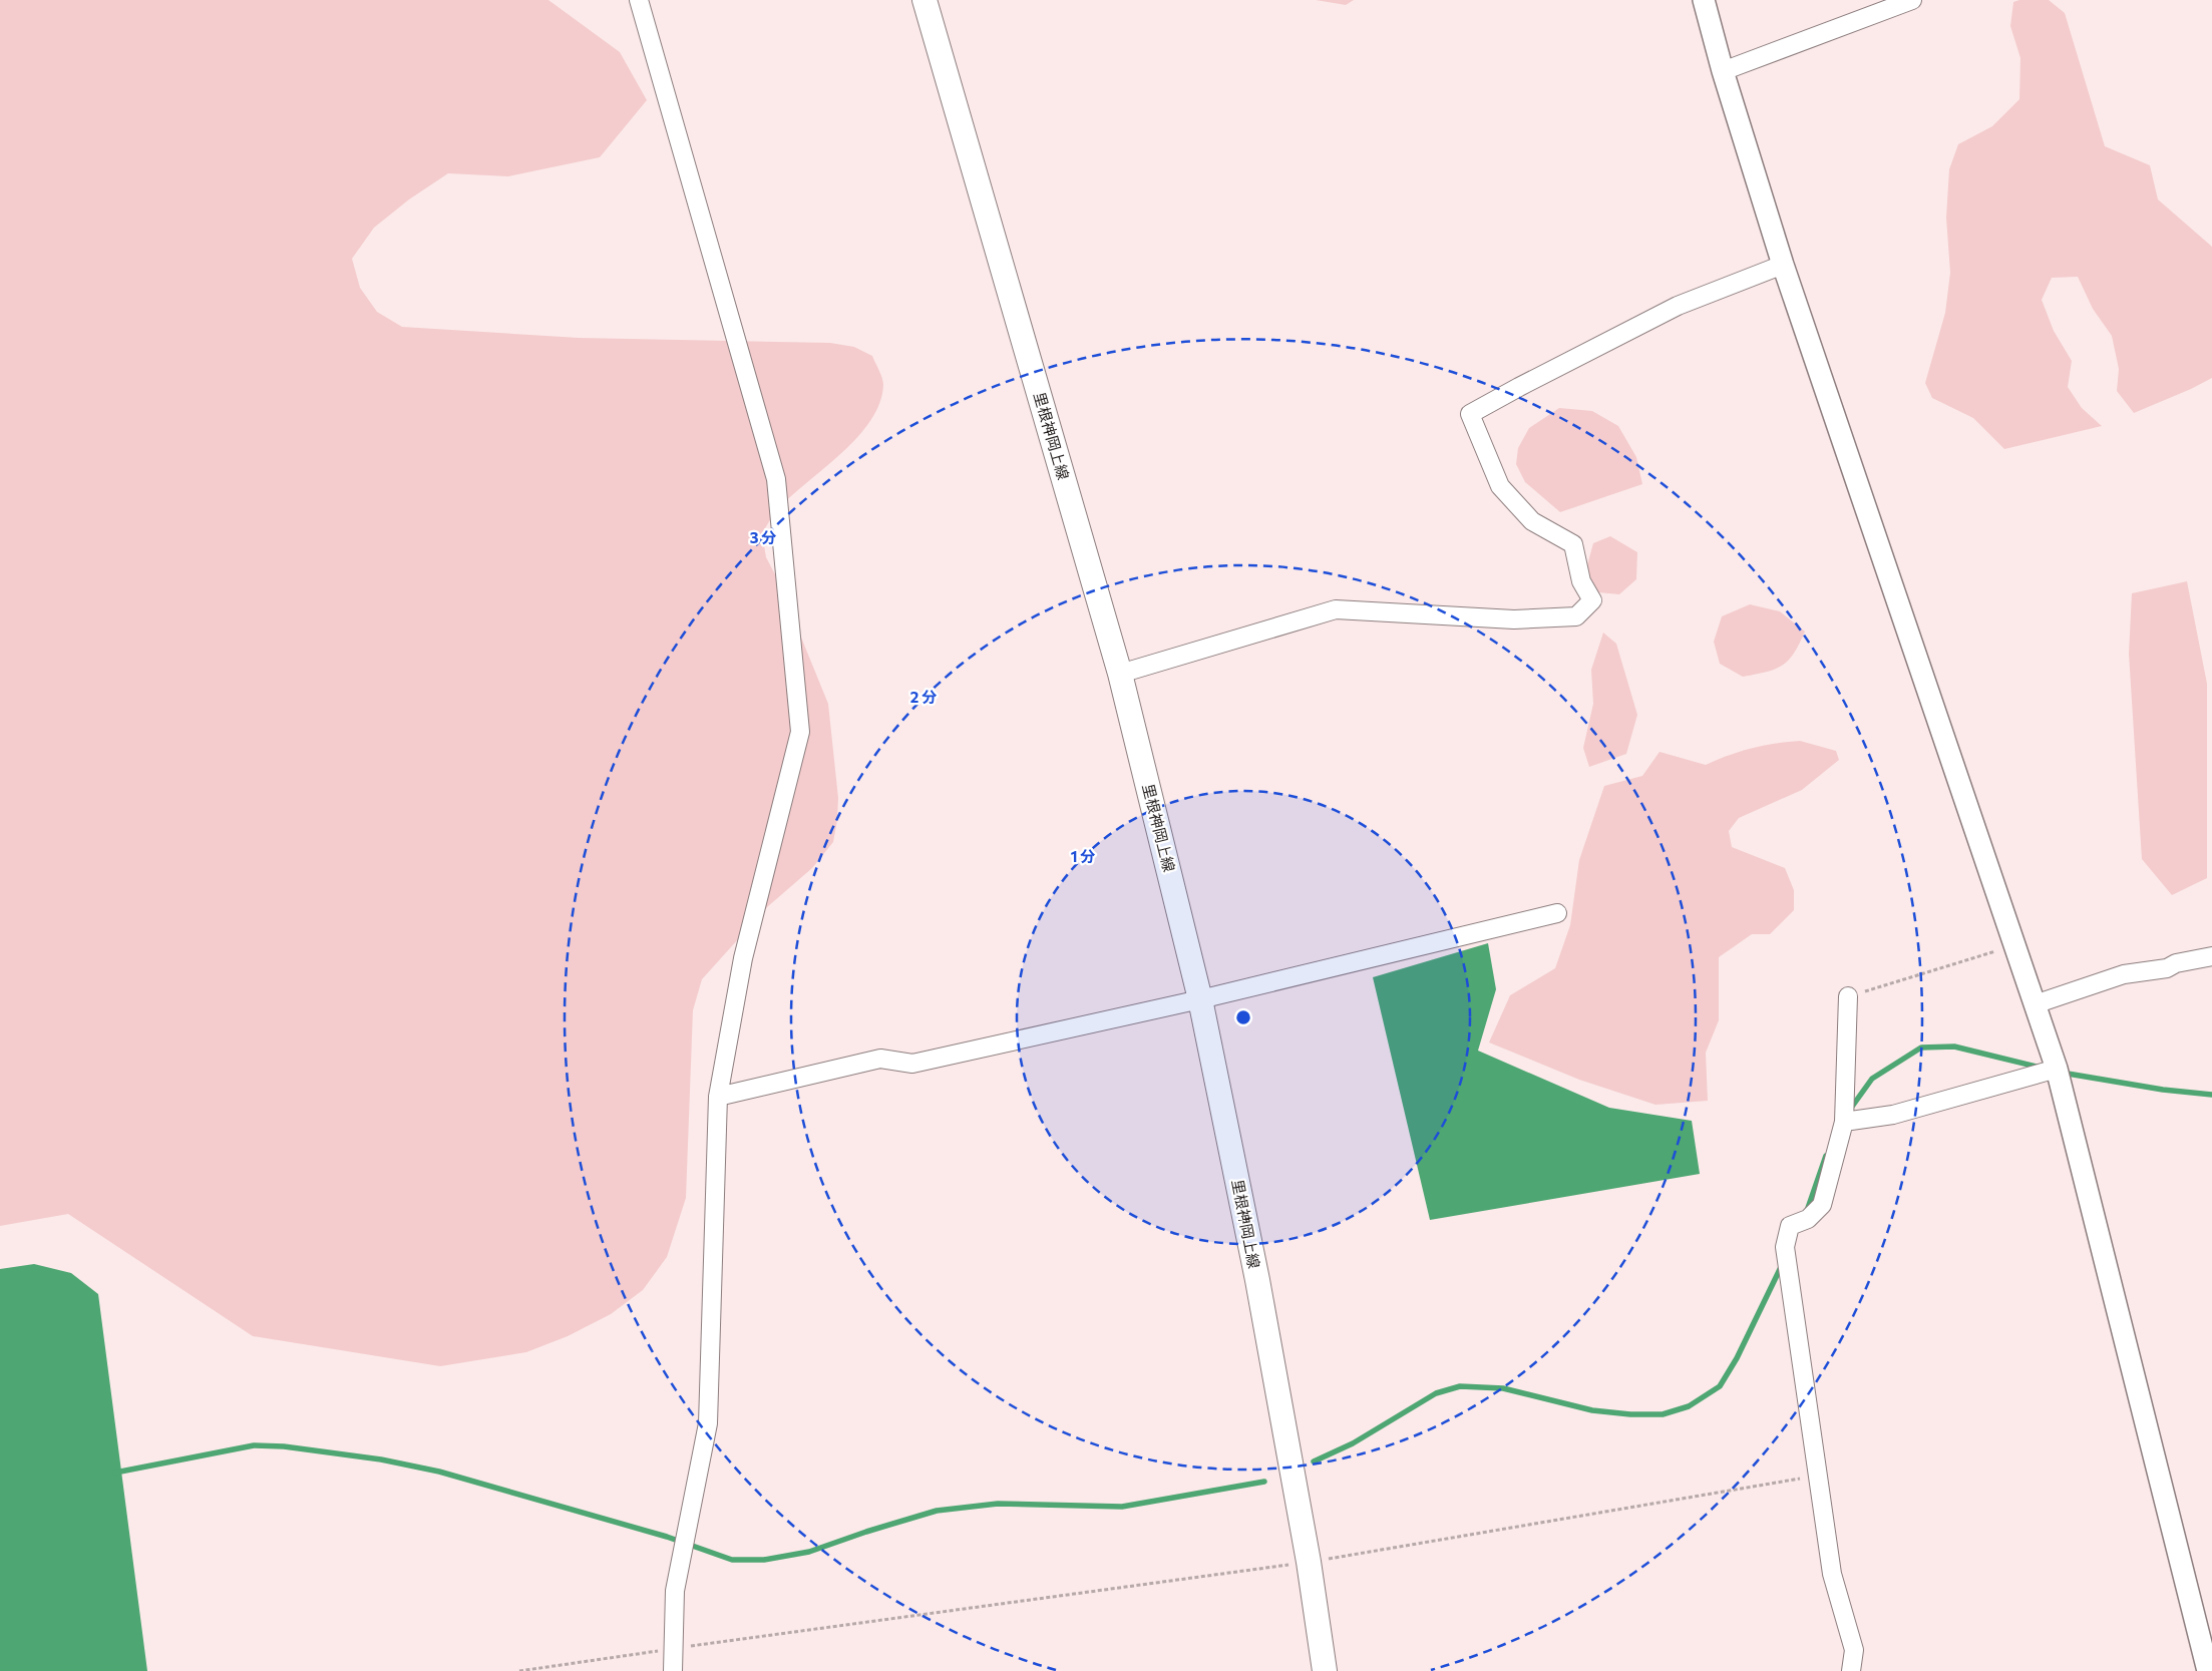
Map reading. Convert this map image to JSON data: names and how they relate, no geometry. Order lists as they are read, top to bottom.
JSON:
{
  "streets": {
    "main road": ["里根神岡上線"]
  },
  "rings": ["3 分", "2 分", "1 分"]
}
